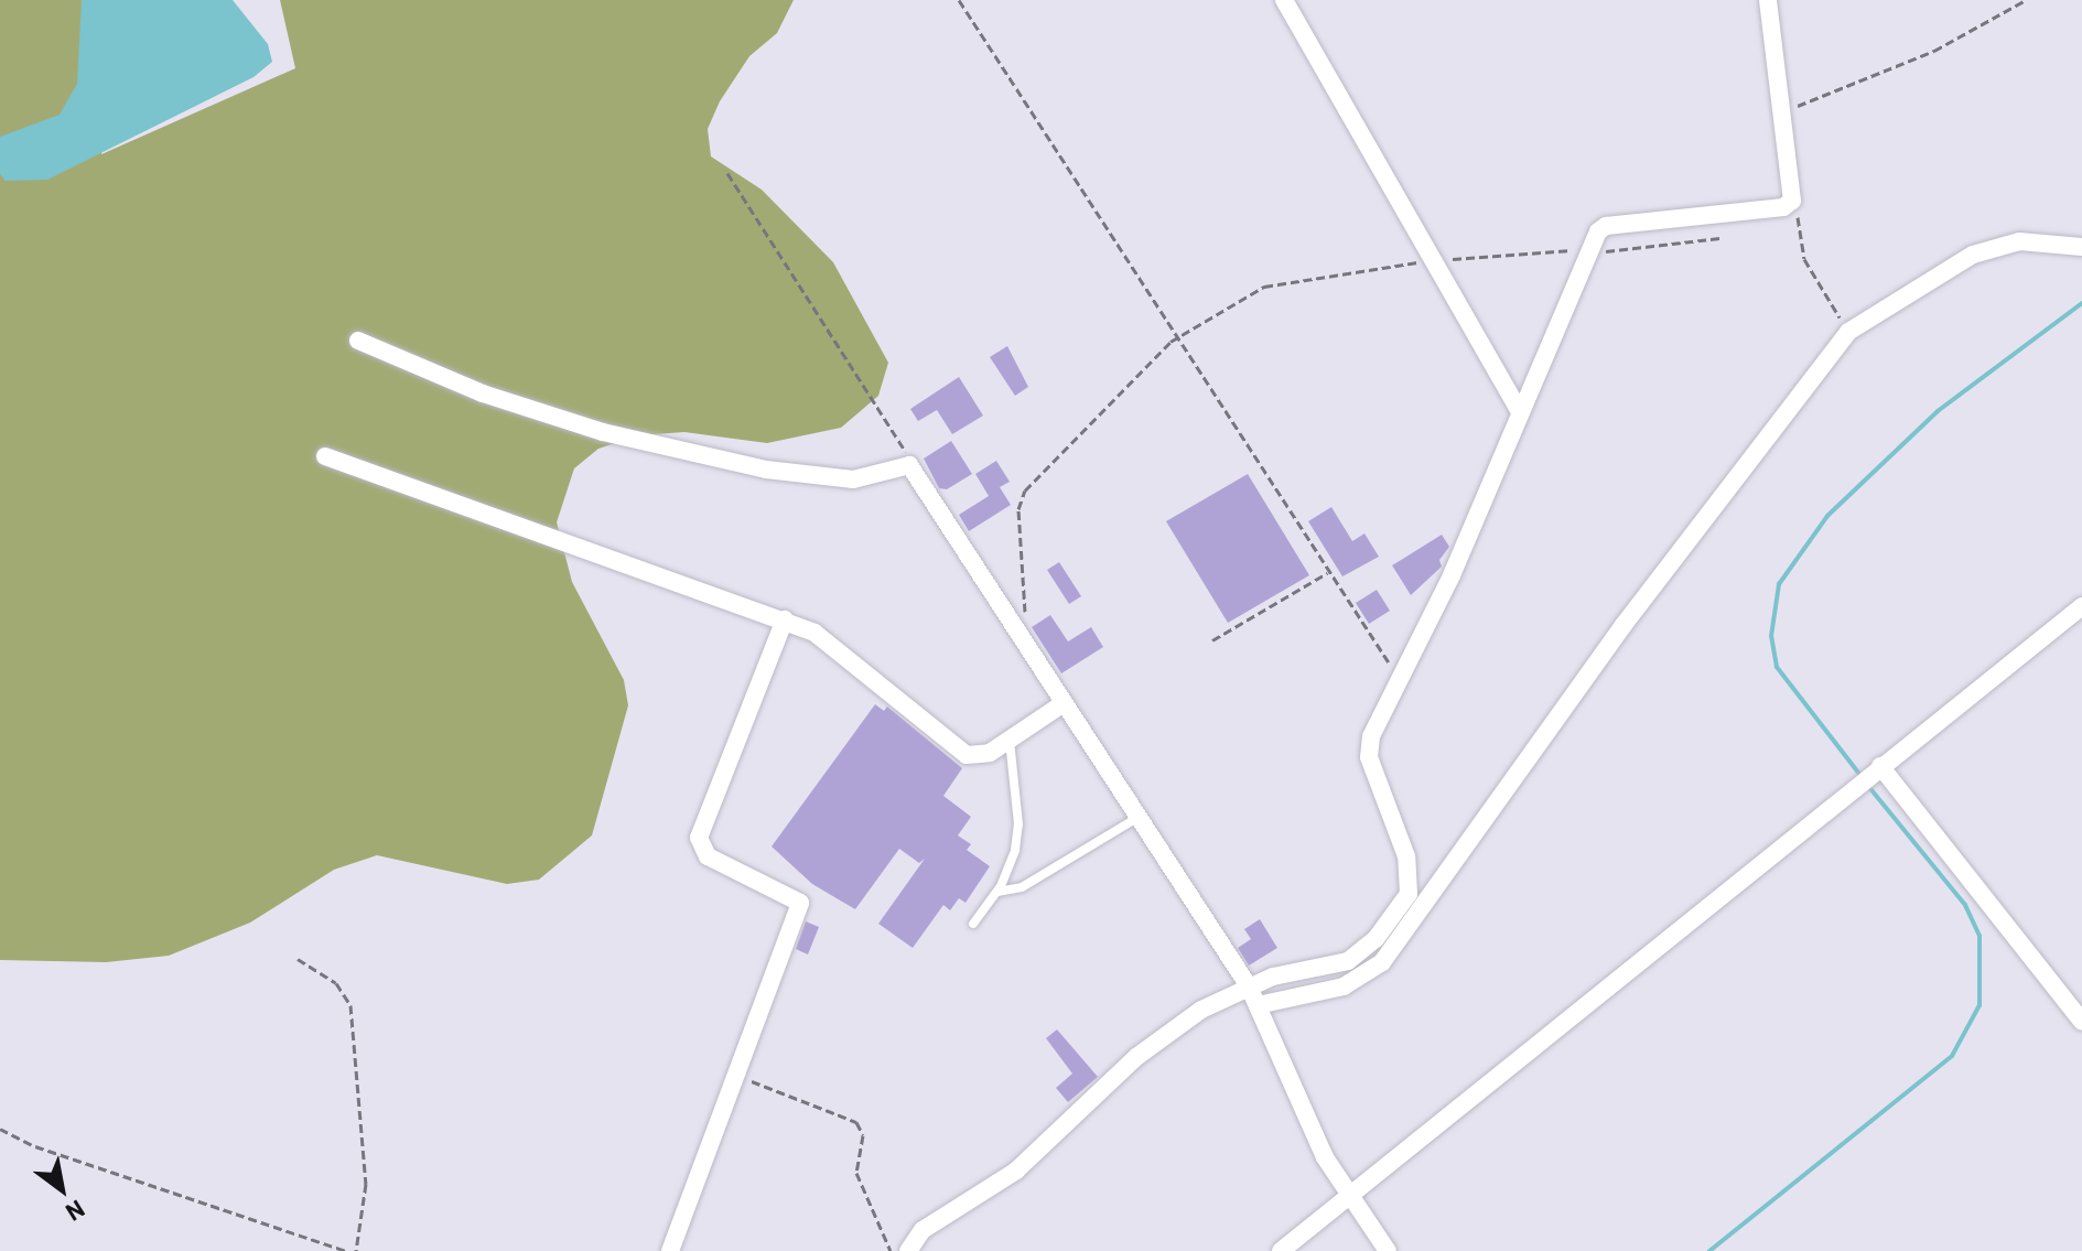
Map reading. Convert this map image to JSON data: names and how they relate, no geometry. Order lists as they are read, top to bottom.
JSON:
{
  "north": "bottom right"
}
